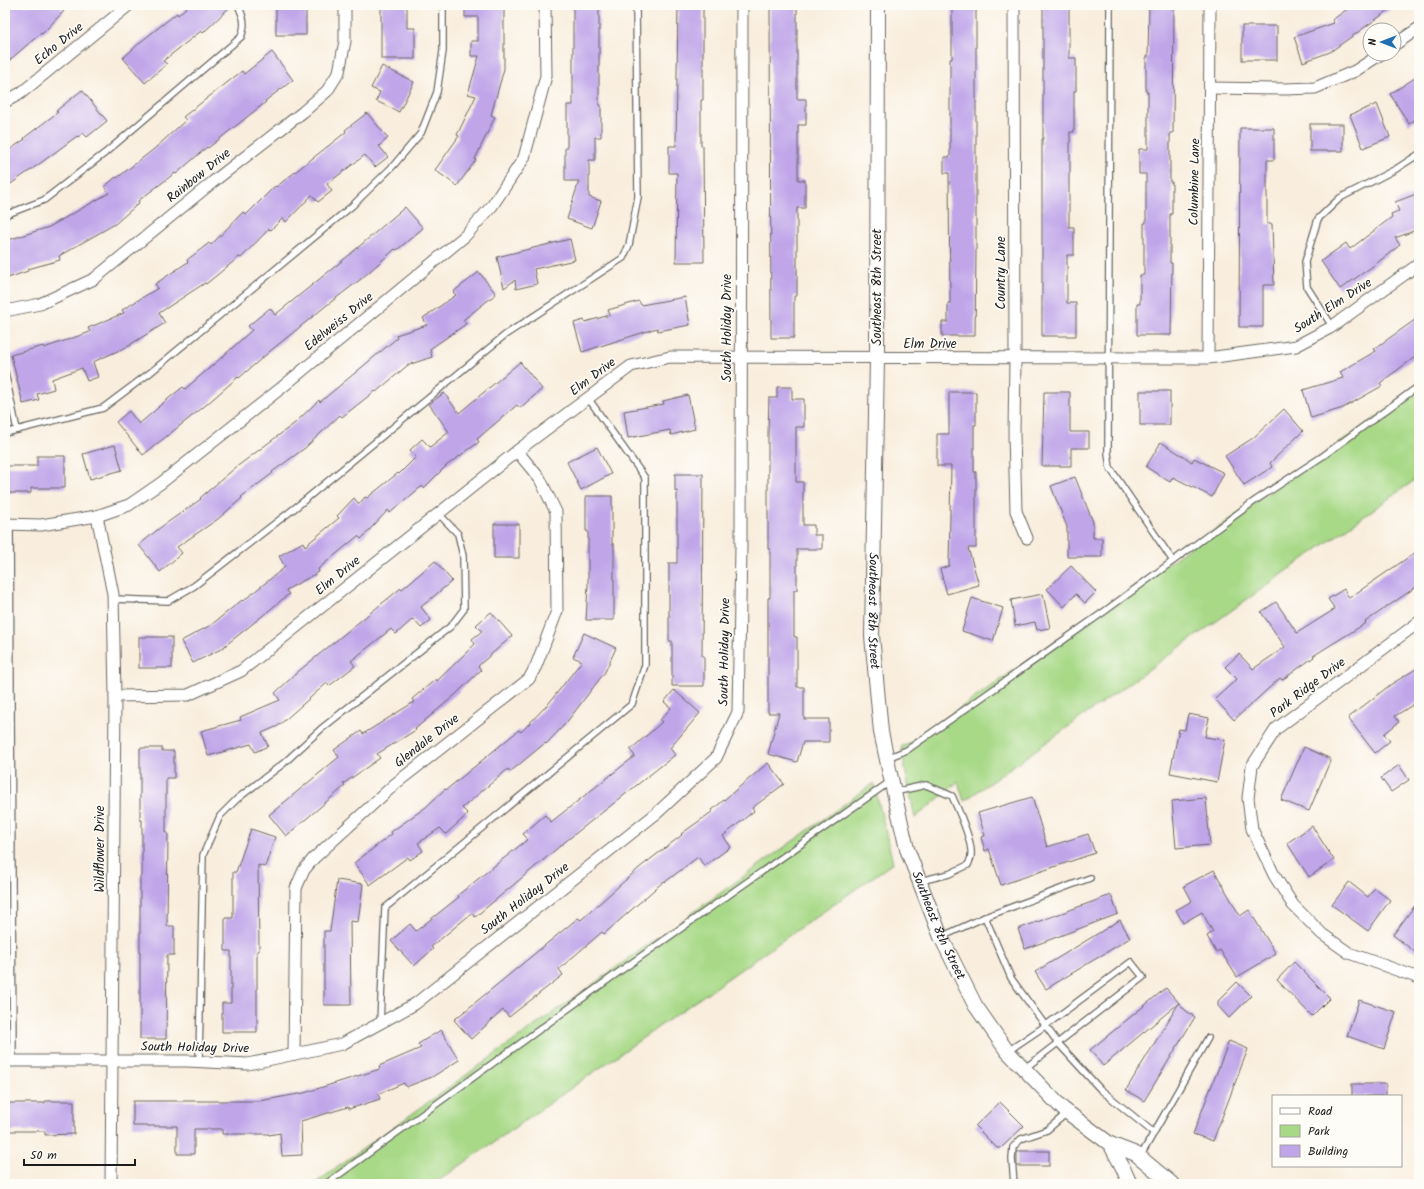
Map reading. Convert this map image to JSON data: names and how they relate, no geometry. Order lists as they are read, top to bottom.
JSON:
{
  "streets": {
    "street": [
      "Echo Drive",
      "Rainbow Drive",
      "Columbine Lane",
      "Country Lane",
      "Southeast 8th Street",
      "South Elm Drive",
      "Edelweiss Drive",
      "South Holiday Drive",
      "Elm Drive",
      "Park Ridge Drive",
      "Glendale Drive",
      "Wildflower Drive"
    ]
  },
  "crossings": [
    ["Columbine Lane", "South Elm Drive"],
    ["Columbine Lane", "Elm Drive"],
    ["Country Lane", "Elm Drive"],
    ["Southeast 8th Street", "Elm Drive"],
    ["South Elm Drive", "Elm Drive"],
    ["Edelweiss Drive", "Wildflower Drive"],
    ["South Holiday Drive", "Elm Drive"],
    ["South Holiday Drive", "Glendale Drive"],
    ["South Holiday Drive", "Wildflower Drive"],
    ["Elm Drive", "Glendale Drive"],
    ["Elm Drive", "Wildflower Drive"]
  ],
  "legend": ["Road", "Park", "Building"],
  "scale_bar": "50 m",
  "north": "left"
}
